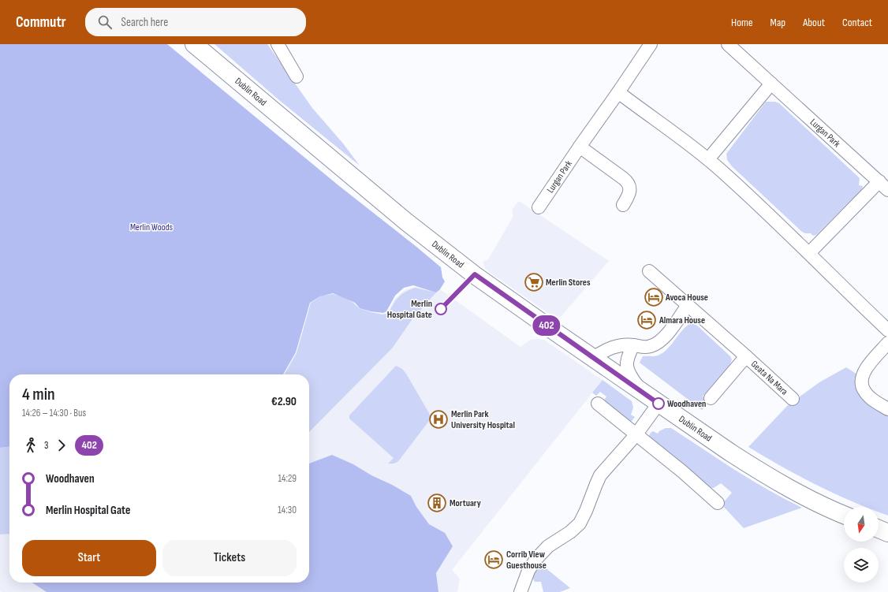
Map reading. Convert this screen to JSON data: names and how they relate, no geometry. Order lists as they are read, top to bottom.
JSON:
{
  "streets": {
    "main road": ["Dublin Road"],
    "street": ["Lurgan Park", "Geata Na Mara"]
  },
  "parks": ["Merlin Woods"],
  "places": {
    "supermarket": ["Merlin Stores"],
    "hotel": ["Avoca House", "Almara House", "Corrib View Guesthouse"],
    "other": ["Merlin Hospital Gate", "Woodhaven"],
    "hospital": ["Merlin Park University Hospital"],
    "building": ["Mortuary"]
  },
  "lines": ["bus line 402"],
  "north": "bottom",
  "page": {
    "header": "Commutr",
    "search": "Search here",
    "nav": [
      "Home",
      "Map",
      "About",
      "Contact"
    ],
    "on_map": "402",
    "heading": ["4 min", "14:26 – 14:30 · Bus", "€2.90"],
    "legs": ["3", "402"],
    "list": [
      {
        "name": "Woodhaven",
        "value": "14:29"
      },
      {
        "name": "Merlin Hospital Gate",
        "value": "14:30"
      }
    ],
    "buttons": ["Start", "Tickets"]
  }
}
